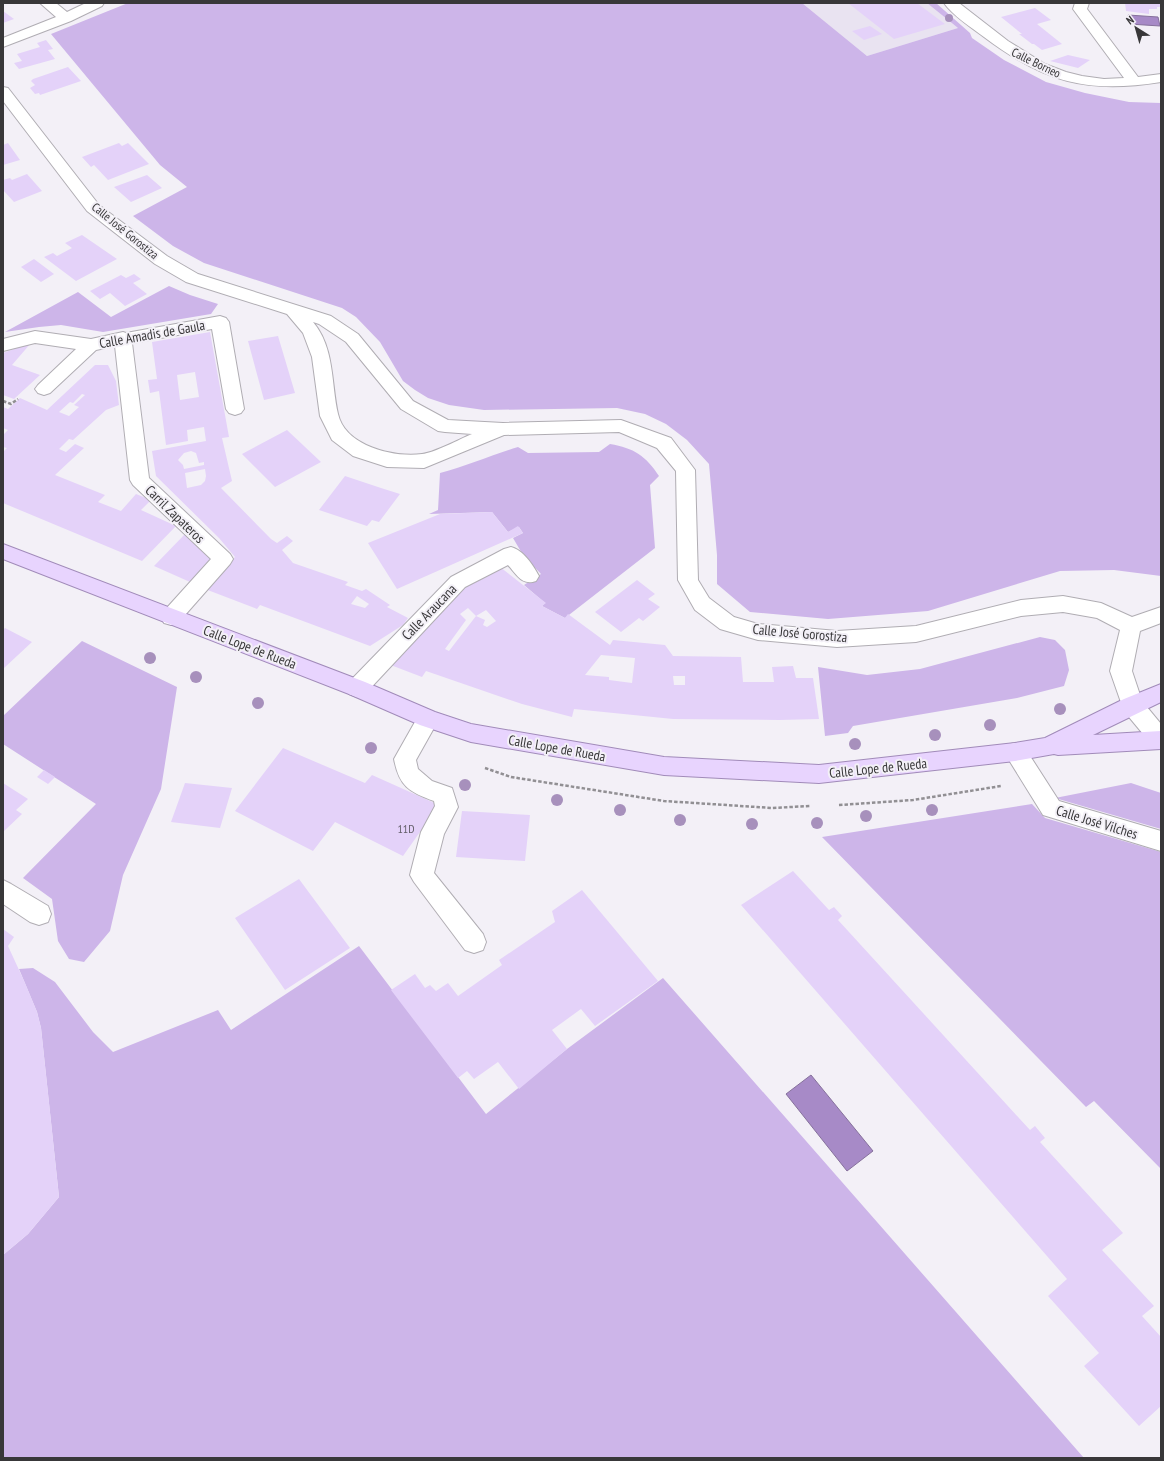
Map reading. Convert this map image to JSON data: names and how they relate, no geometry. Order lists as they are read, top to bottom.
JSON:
{
  "streets": {
    "main road": ["Calle Lope de Rueda"],
    "street": [
      "Calle Borneo",
      "Calle José Gorostiza",
      "Calle Amadis de Gaula",
      "Carril Zapateros",
      "Calle Araucana",
      "Calle José Vilches"
    ]
  },
  "crossings": [
    ["Calle Amadis de Gaula", "Carril Zapateros"],
    ["Carril Zapateros", "Calle Lope de Rueda"],
    ["Calle Araucana", "Calle Lope de Rueda"],
    ["Calle Lope de Rueda", "Calle José Vilches"]
  ],
  "house_numbers": ["11D"],
  "north": "top left"
}
